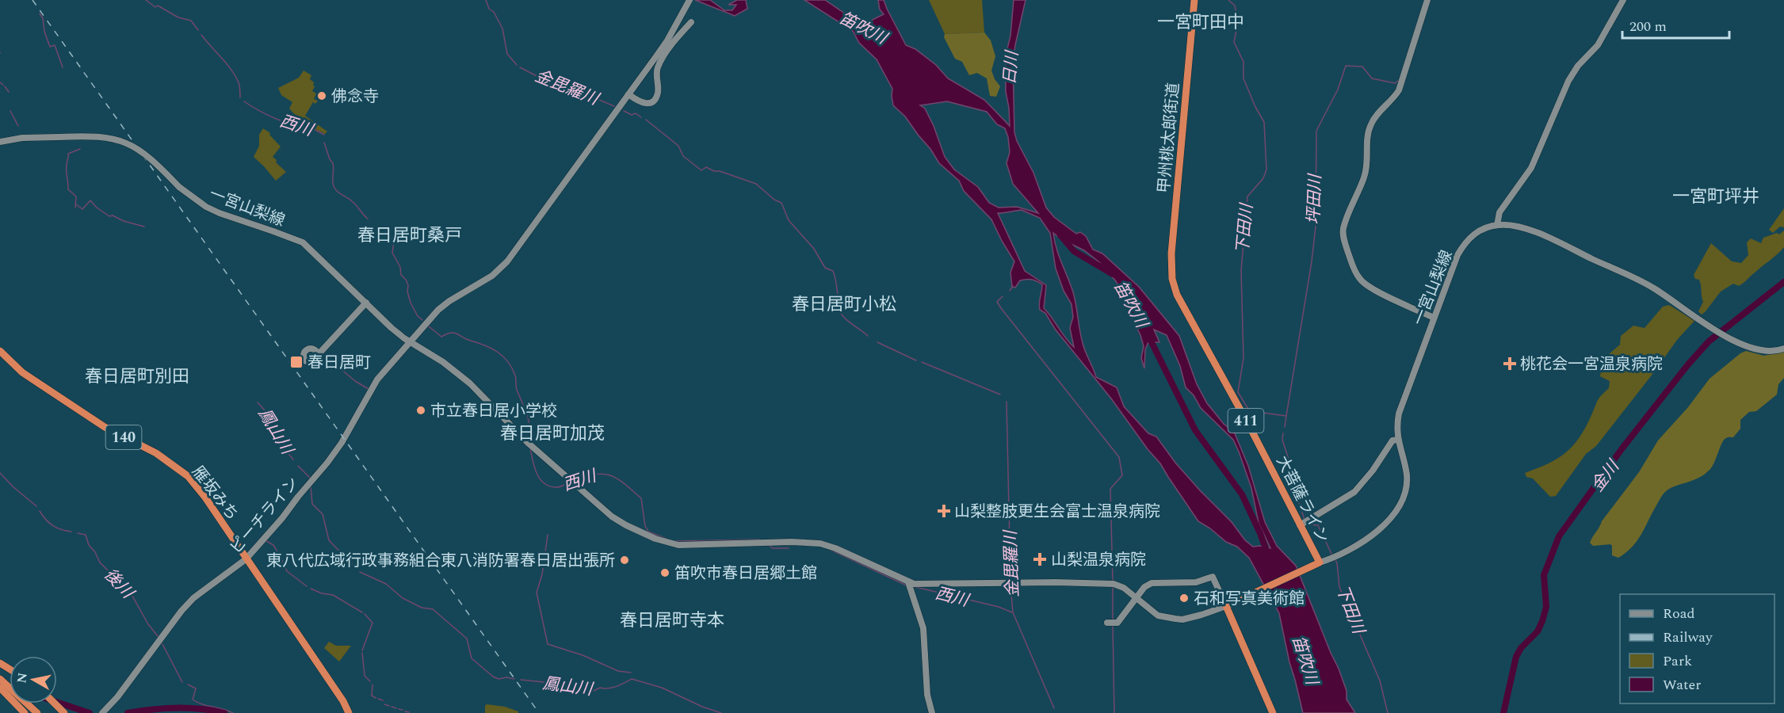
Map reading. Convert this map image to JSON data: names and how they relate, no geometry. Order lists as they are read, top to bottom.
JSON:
{
  "streets": {
    "highway": [
      "甲州桃太郎街道",
      "411",
      "140",
      "雁坂みち",
      "大菩薩ライン"
    ],
    "main road": ["一宮山梨線", "ピーチライン"]
  },
  "crossings": [
    ["甲州桃太郎街道", "大菩薩ライン"],
    ["一宮山梨線", "大菩薩ライン"],
    ["一宮山梨線", "ピーチライン"],
    ["雁坂みち", "ピーチライン"]
  ],
  "districts": [
    "一宮町田中",
    "一宮町坪井",
    "春日居町桑戸",
    "春日居町小松",
    "春日居町別田",
    "春日居町加茂",
    "春日居町寺本"
  ],
  "water": [
    "笛吹川",
    "日川",
    "金毘羅川",
    "西川",
    "坪田川",
    "下田川",
    "鳳山川",
    "金川",
    "後川"
  ],
  "places": {
    "other": [
      "佛念寺",
      "市立春日居小学校",
      "東八代広域行政事務組合東八消防署春日居出張所",
      "笛吹市春日居郷土館",
      "石和写真美術館"
    ],
    "transit": ["春日居町"],
    "health": ["桃花会一宮温泉病院", "山梨整肢更生会富士温泉病院", "山梨温泉病院"]
  },
  "legend": [
    "Road",
    "Railway",
    "Park",
    "Water"
  ],
  "scale_bar": "200 m",
  "north": "left"
}
